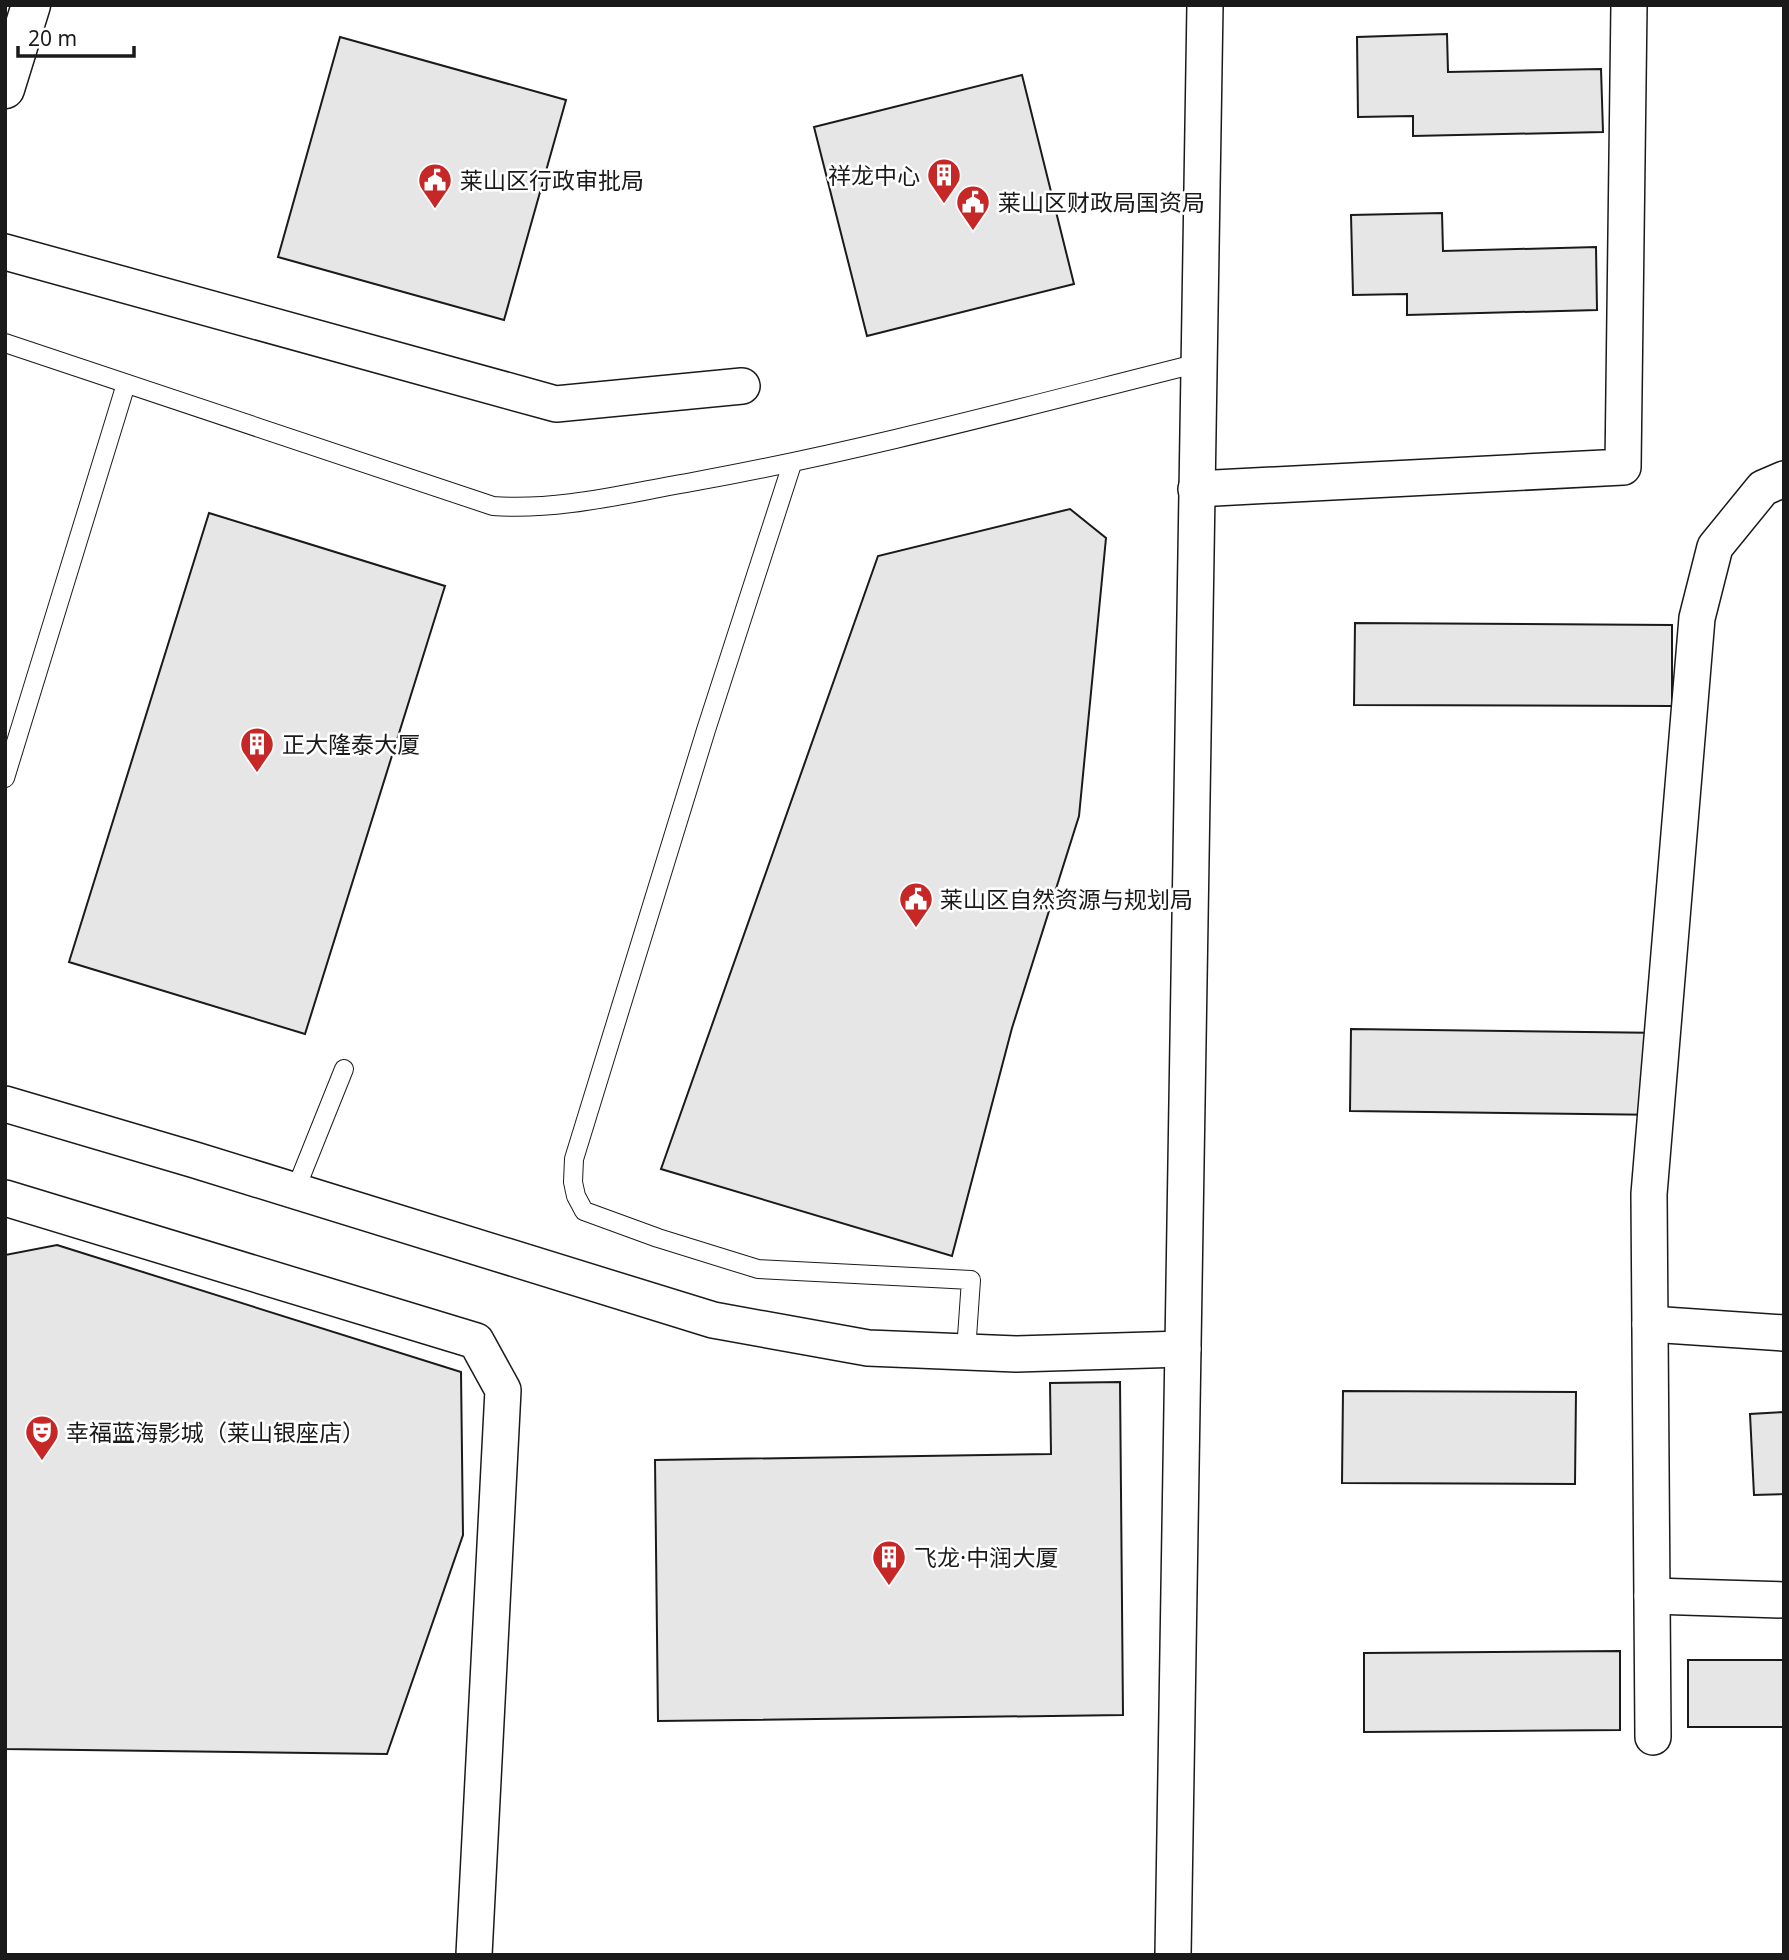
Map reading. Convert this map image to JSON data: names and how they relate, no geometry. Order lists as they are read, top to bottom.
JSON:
{
  "places": {
    "building": ["祥龙中心", "正大隆泰大厦", "飞龙·中润大厦"],
    "public building": ["莱山区行政审批局", "莱山区财政局国资局", "莱山区自然资源与规划局"],
    "theatre": ["幸福蓝海影城（莱山银座店）"]
  },
  "scale_bar": "20 m"
}
